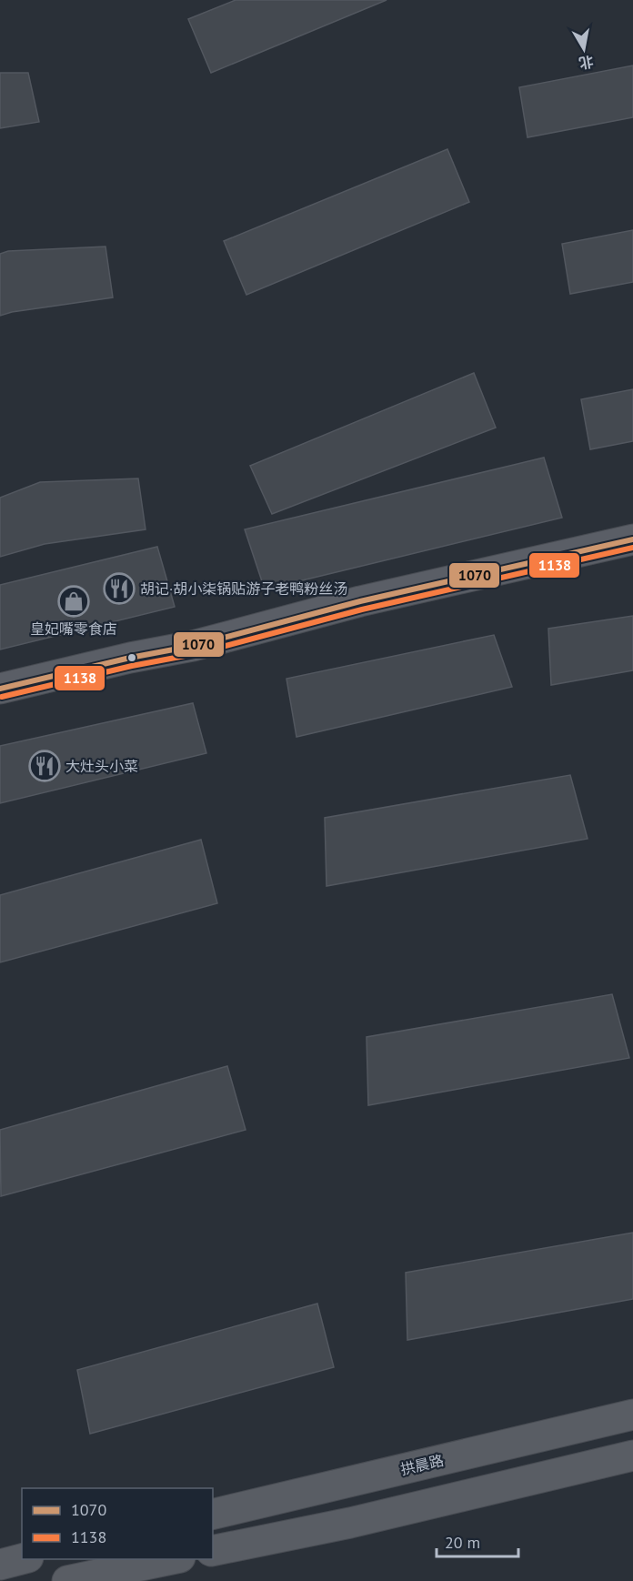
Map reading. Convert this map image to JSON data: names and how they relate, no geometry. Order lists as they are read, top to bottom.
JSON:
{
  "streets": {
    "main road": ["拱晨路"]
  },
  "places": {
    "restaurant": ["胡记·胡小柒锅贴游子老鸭粉丝汤", "大灶头小菜"],
    "shop": ["皇妃嘴零食店"]
  },
  "lines": ["transit line 1070", "transit line 1138"],
  "legend": ["1070", "1138"],
  "scale_bar": "20 m",
  "north": "bottom"
}
